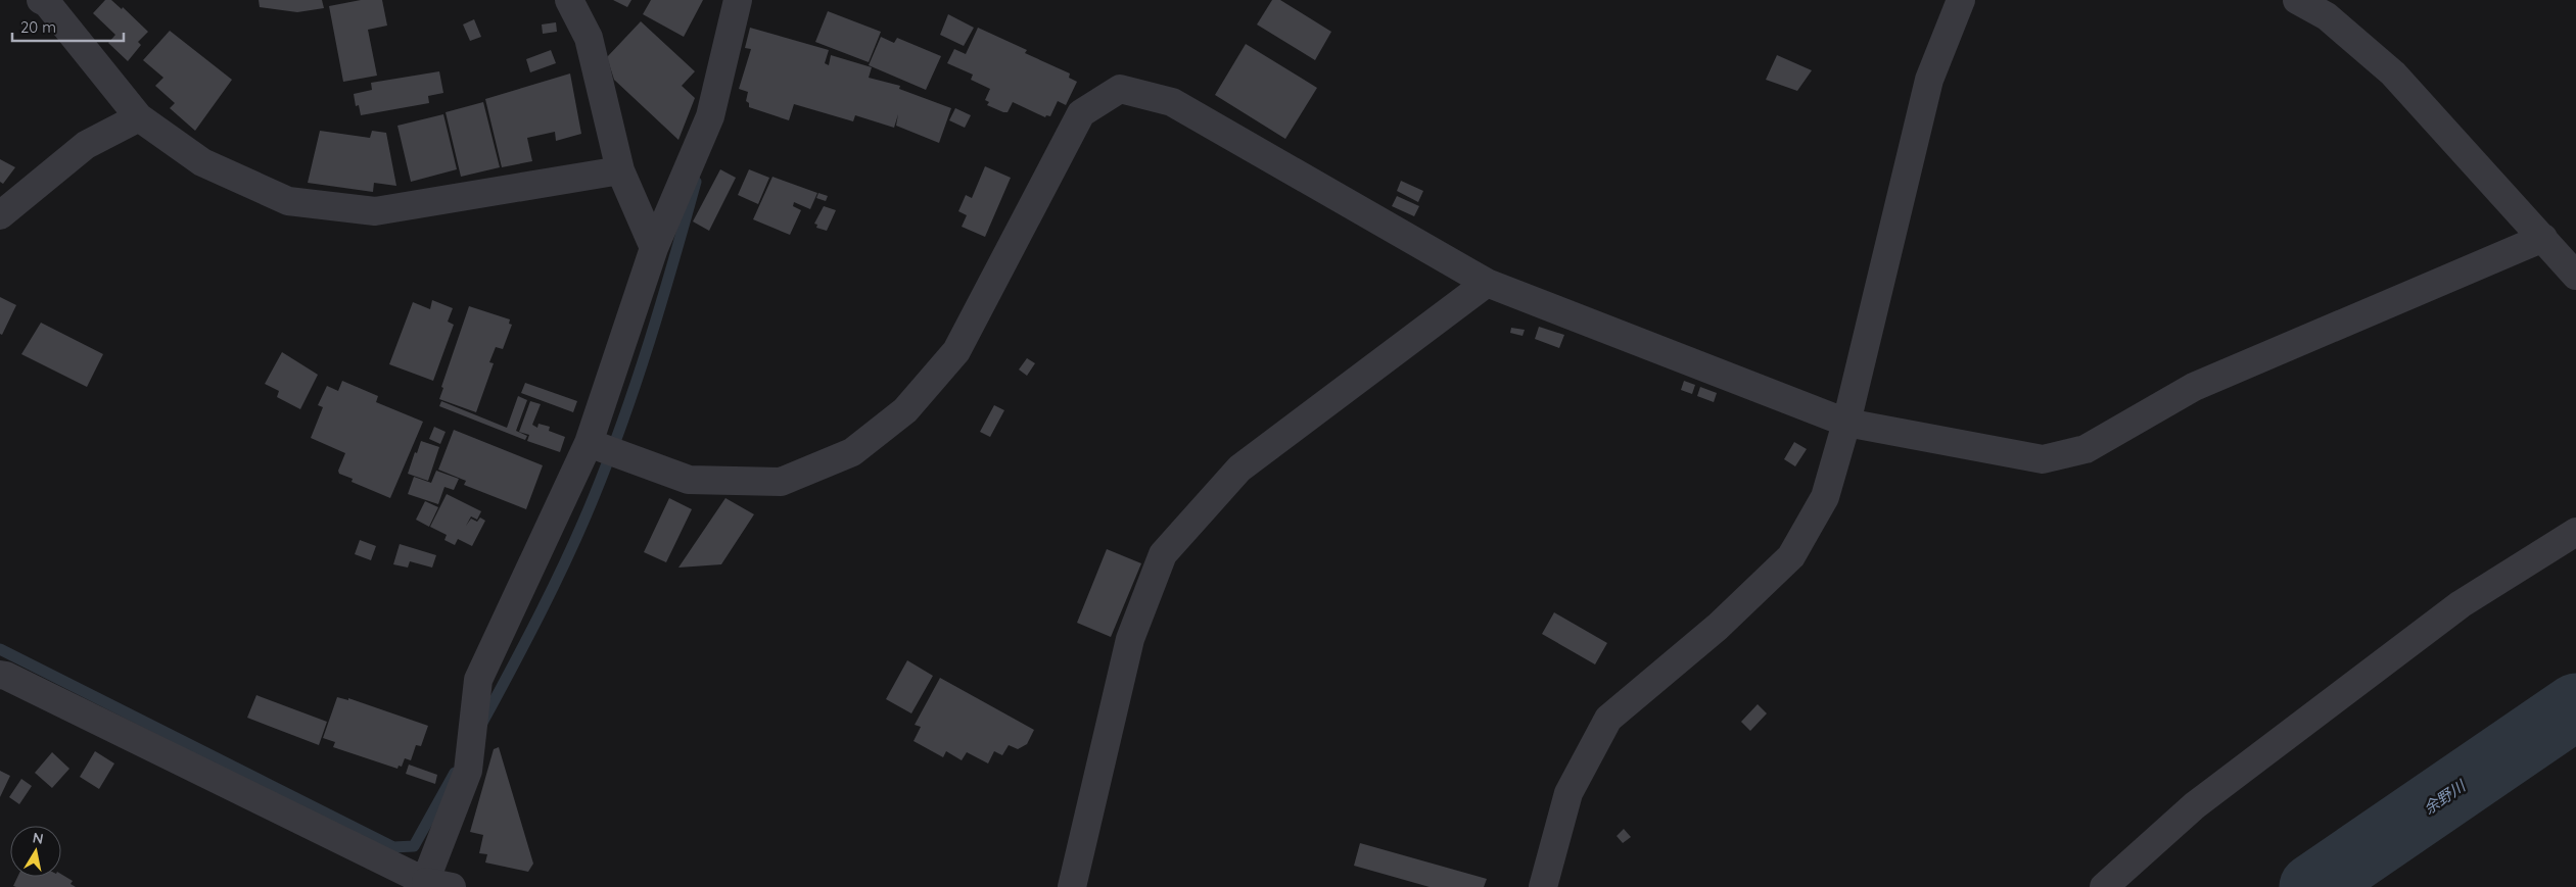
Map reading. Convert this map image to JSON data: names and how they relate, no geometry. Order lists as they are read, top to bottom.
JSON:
{
  "water": ["余野川"],
  "scale_bar": "20 m",
  "north": "top"
}
